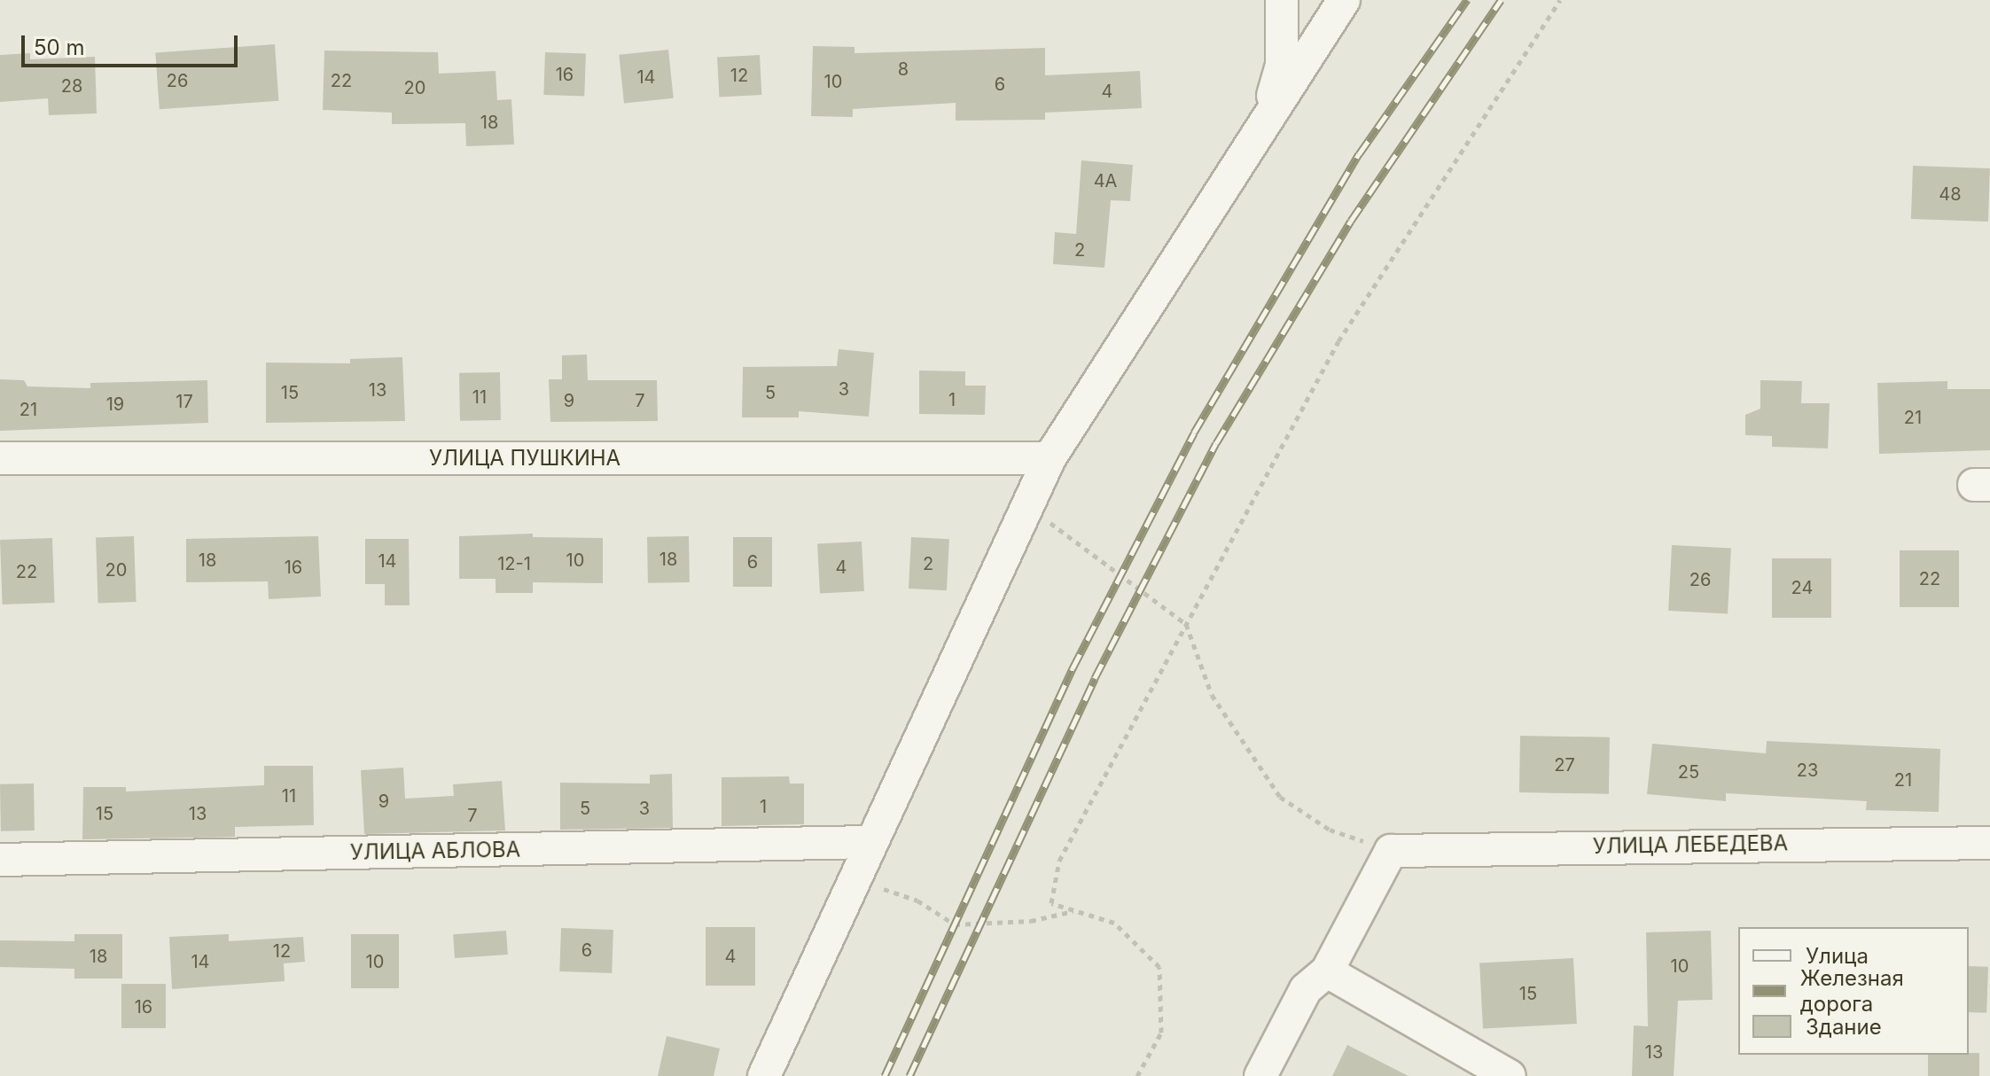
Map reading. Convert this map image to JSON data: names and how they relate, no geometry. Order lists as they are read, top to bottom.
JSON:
{
  "streets": {
    "street": ["УЛИЦА ПУШКИНА", "УЛИЦА ЛЕБЕДЕВА", "УЛИЦА АБЛОВА"]
  },
  "house_numbers": [
    "8",
    "16",
    "12",
    "14",
    "26",
    "22",
    "10",
    "6",
    "28",
    "20",
    "4",
    "18",
    "4А",
    "48",
    "2",
    "3",
    "13",
    "15",
    "5",
    "11",
    "1",
    "9",
    "7",
    "17",
    "19",
    "21",
    "21",
    "18",
    "18",
    "10",
    "14",
    "6",
    "12-1",
    "2",
    "16",
    "4",
    "20",
    "22",
    "22",
    "26",
    "24",
    "27",
    "23",
    "25",
    "21",
    "11",
    "9",
    "1",
    "5",
    "3",
    "15",
    "13",
    "7",
    "6",
    "12",
    "18",
    "4",
    "14",
    "10",
    "10",
    "15",
    "16",
    "13"
  ],
  "legend": ["Улица", "Железная дорога", "Здание"],
  "scale_bar": "50 m"
}
